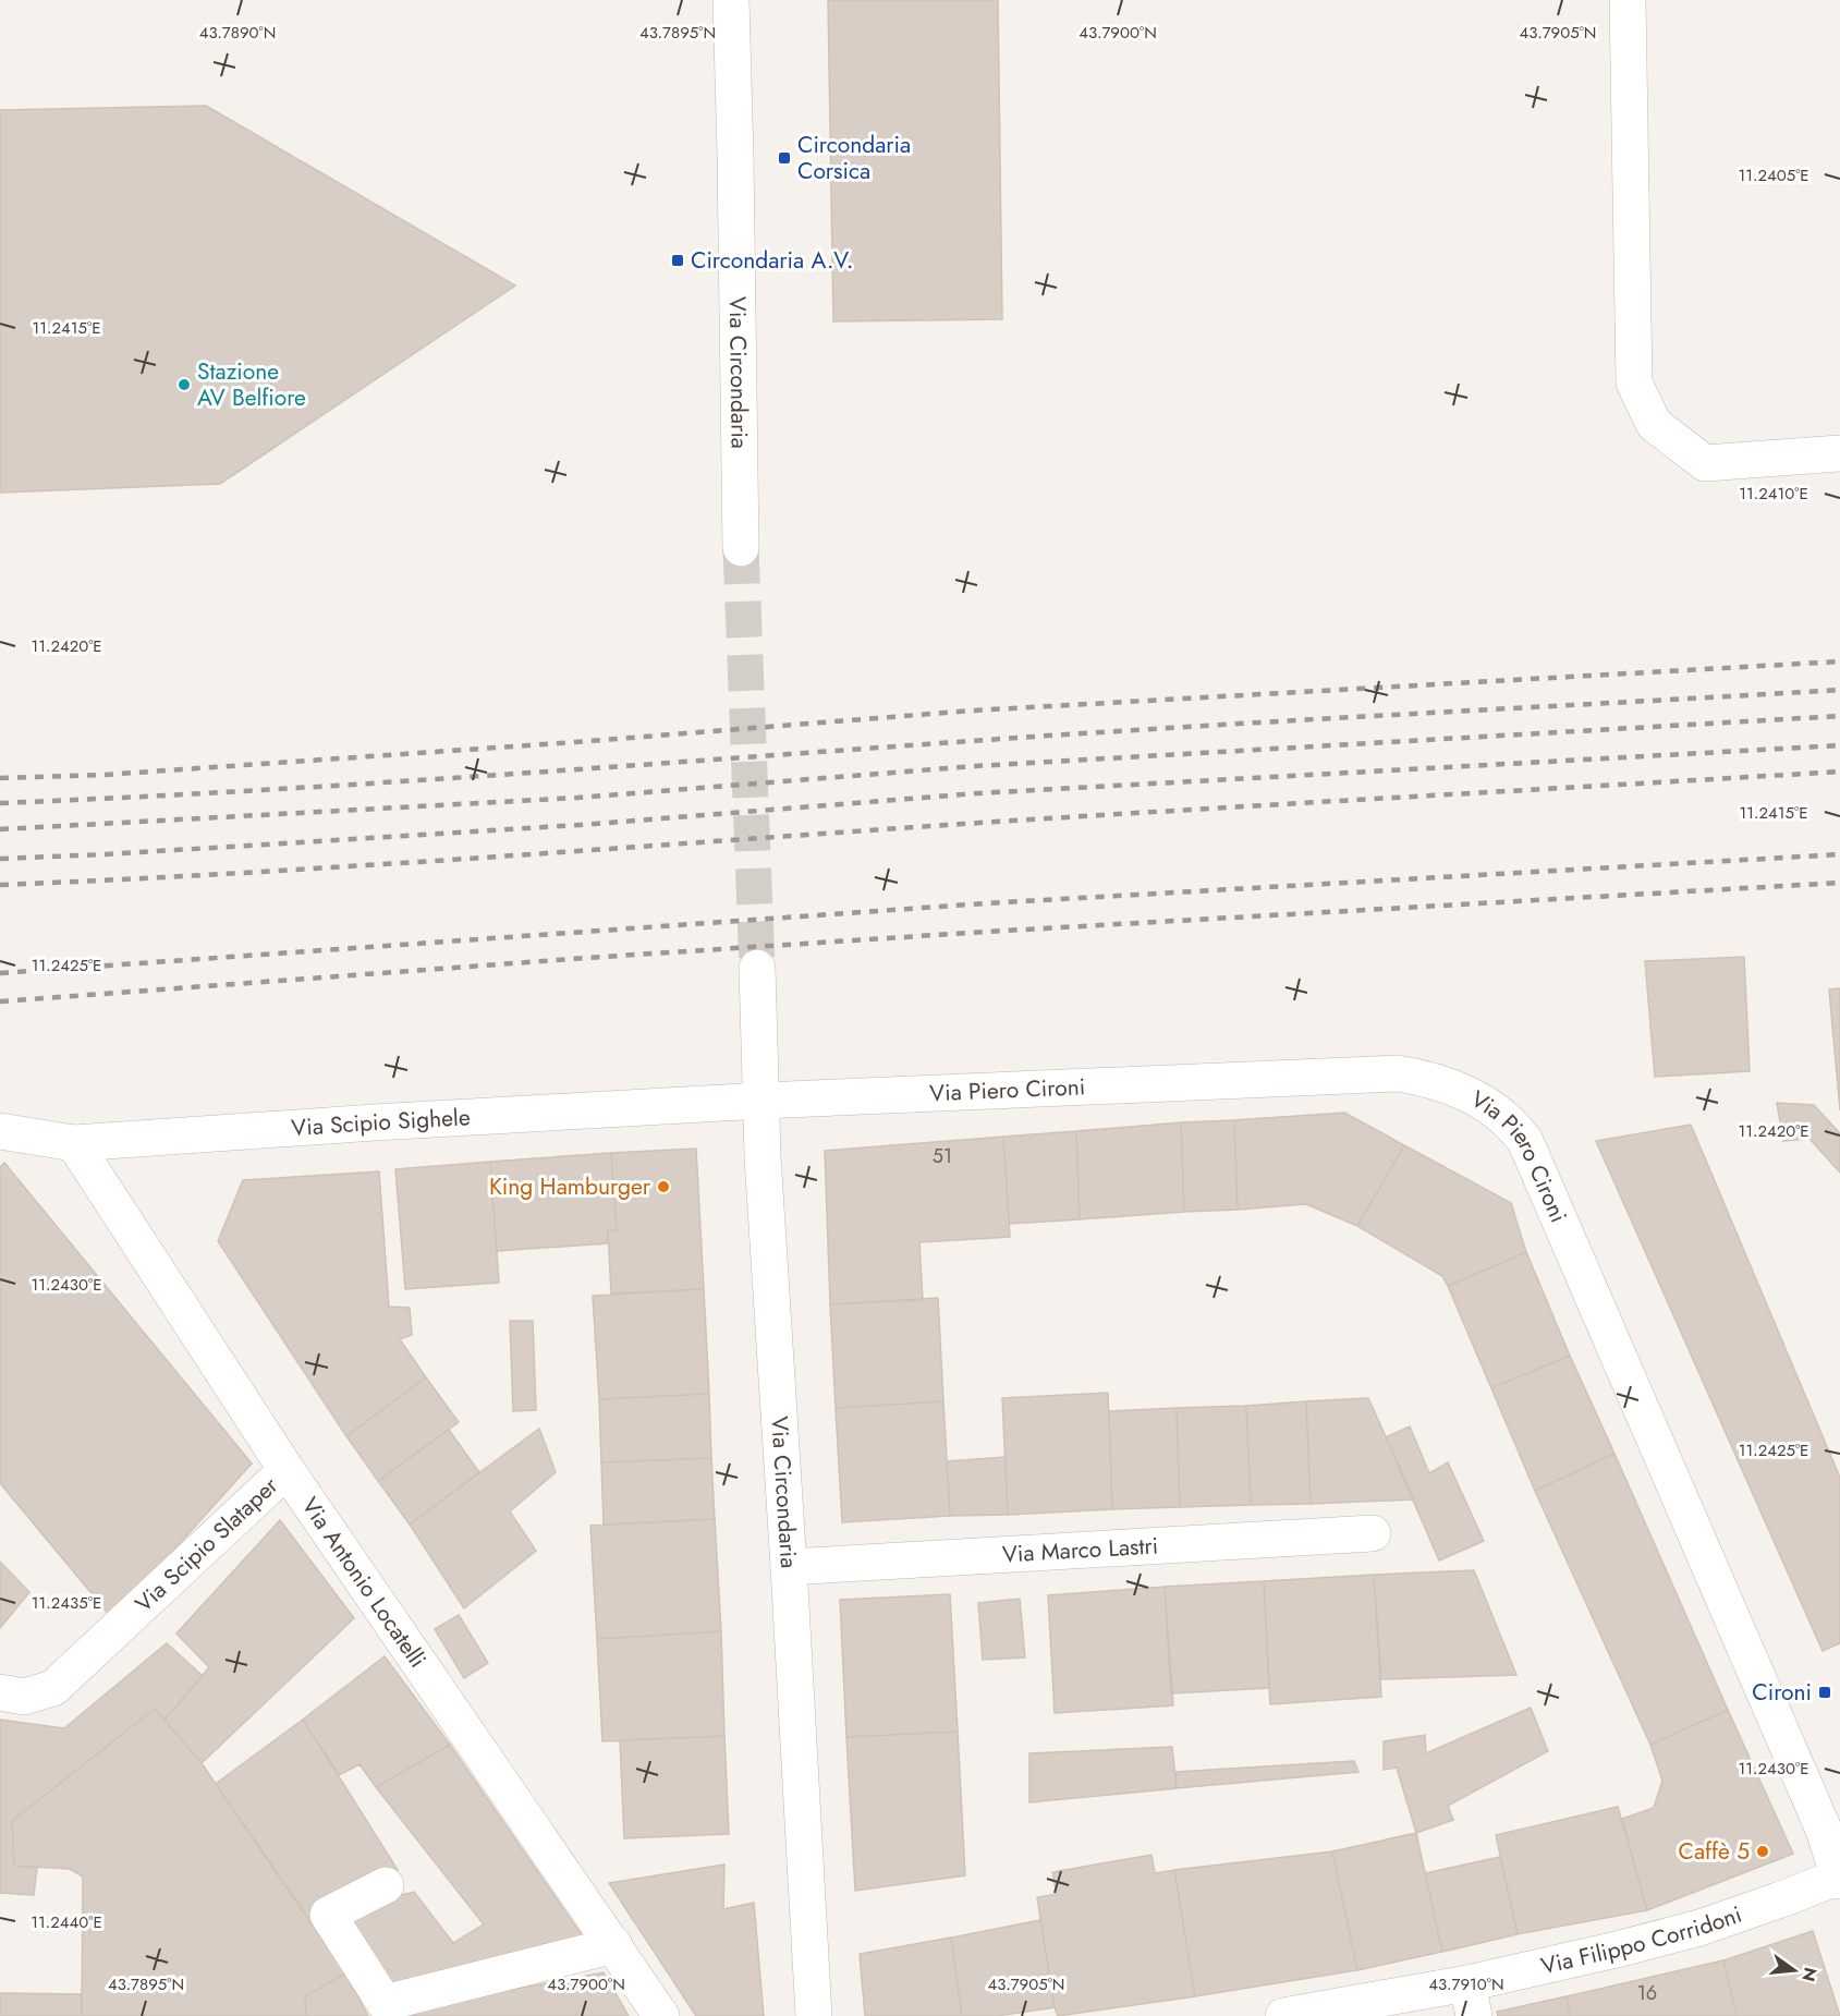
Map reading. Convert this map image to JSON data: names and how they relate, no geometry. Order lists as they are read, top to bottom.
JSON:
{
  "streets": {
    "street": [
      "Via Circondaria",
      "Via Piero Cironi",
      "Via Scipio Sighele",
      "Via Scipio Slataper",
      "Via Marco Lastri",
      "Via Antonio Locatelli",
      "Via Filippo Corridoni"
    ]
  },
  "crossings": [
    ["Via Circondaria", "Via Piero Cironi"],
    ["Via Circondaria", "Via Scipio Sighele"],
    ["Via Circondaria", "Via Marco Lastri"],
    ["Via Piero Cironi", "Via Scipio Sighele"],
    ["Via Piero Cironi", "Via Filippo Corridoni"],
    ["Via Scipio Sighele", "Via Antonio Locatelli"],
    ["Via Scipio Slataper", "Via Antonio Locatelli"]
  ],
  "places": {
    "transit": ["Circondaria Corsica", "Circondaria A.V.", "Cironi"],
    "other": ["Stazione AV Belfiore", "King Hamburger", "Caffè 5"]
  },
  "house_numbers": ["51", "16"],
  "north": "right",
  "coordinates": [
    "43.7890°N",
    "43.7895°N",
    "43.7900°N",
    "43.7905°N",
    "11.2405°E",
    "11.2415°E",
    "11.2410°E",
    "11.2420°E",
    "11.2425°E",
    "11.2430°E",
    "11.2435°E",
    "11.2440°E",
    "43.7910°N"
  ]
}
